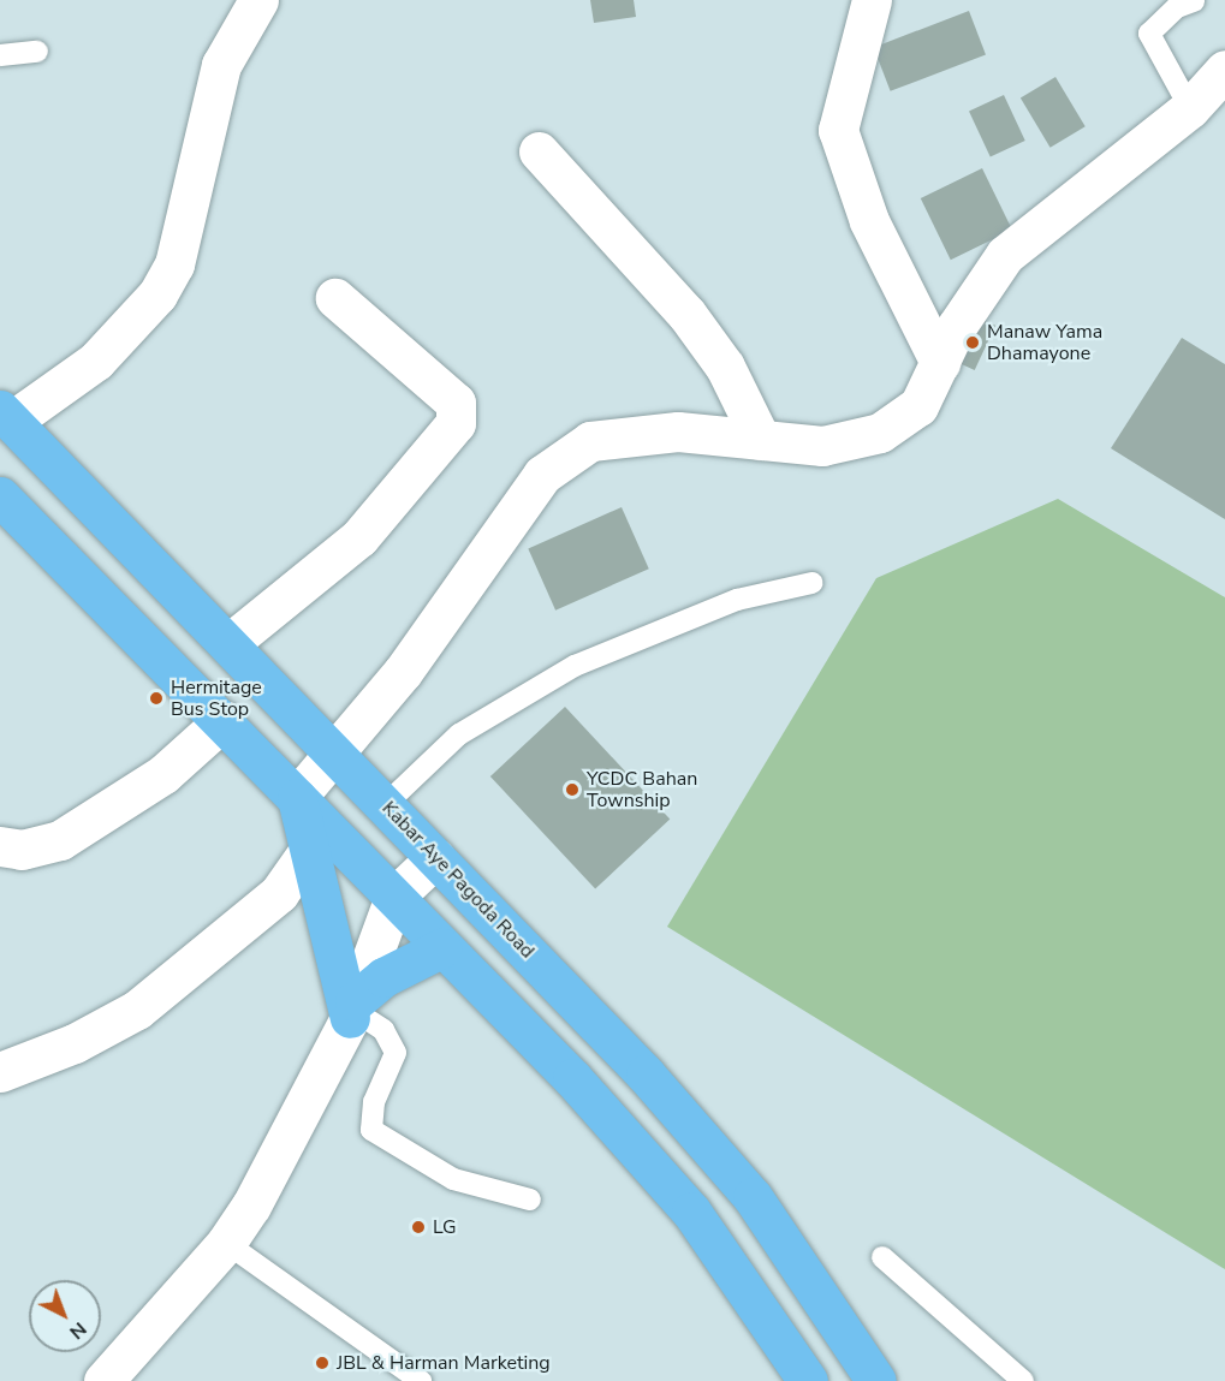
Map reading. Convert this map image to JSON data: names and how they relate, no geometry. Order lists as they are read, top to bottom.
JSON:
{
  "streets": {
    "main road": ["Kabar Aye Pagoda Road"]
  },
  "places": [
    "Manaw Yama Dhamayone",
    "Hermitage Bus Stop",
    "YCDC Bahan Township",
    "LG",
    "JBL & Harman Marketing"
  ],
  "north": "bottom right"
}
